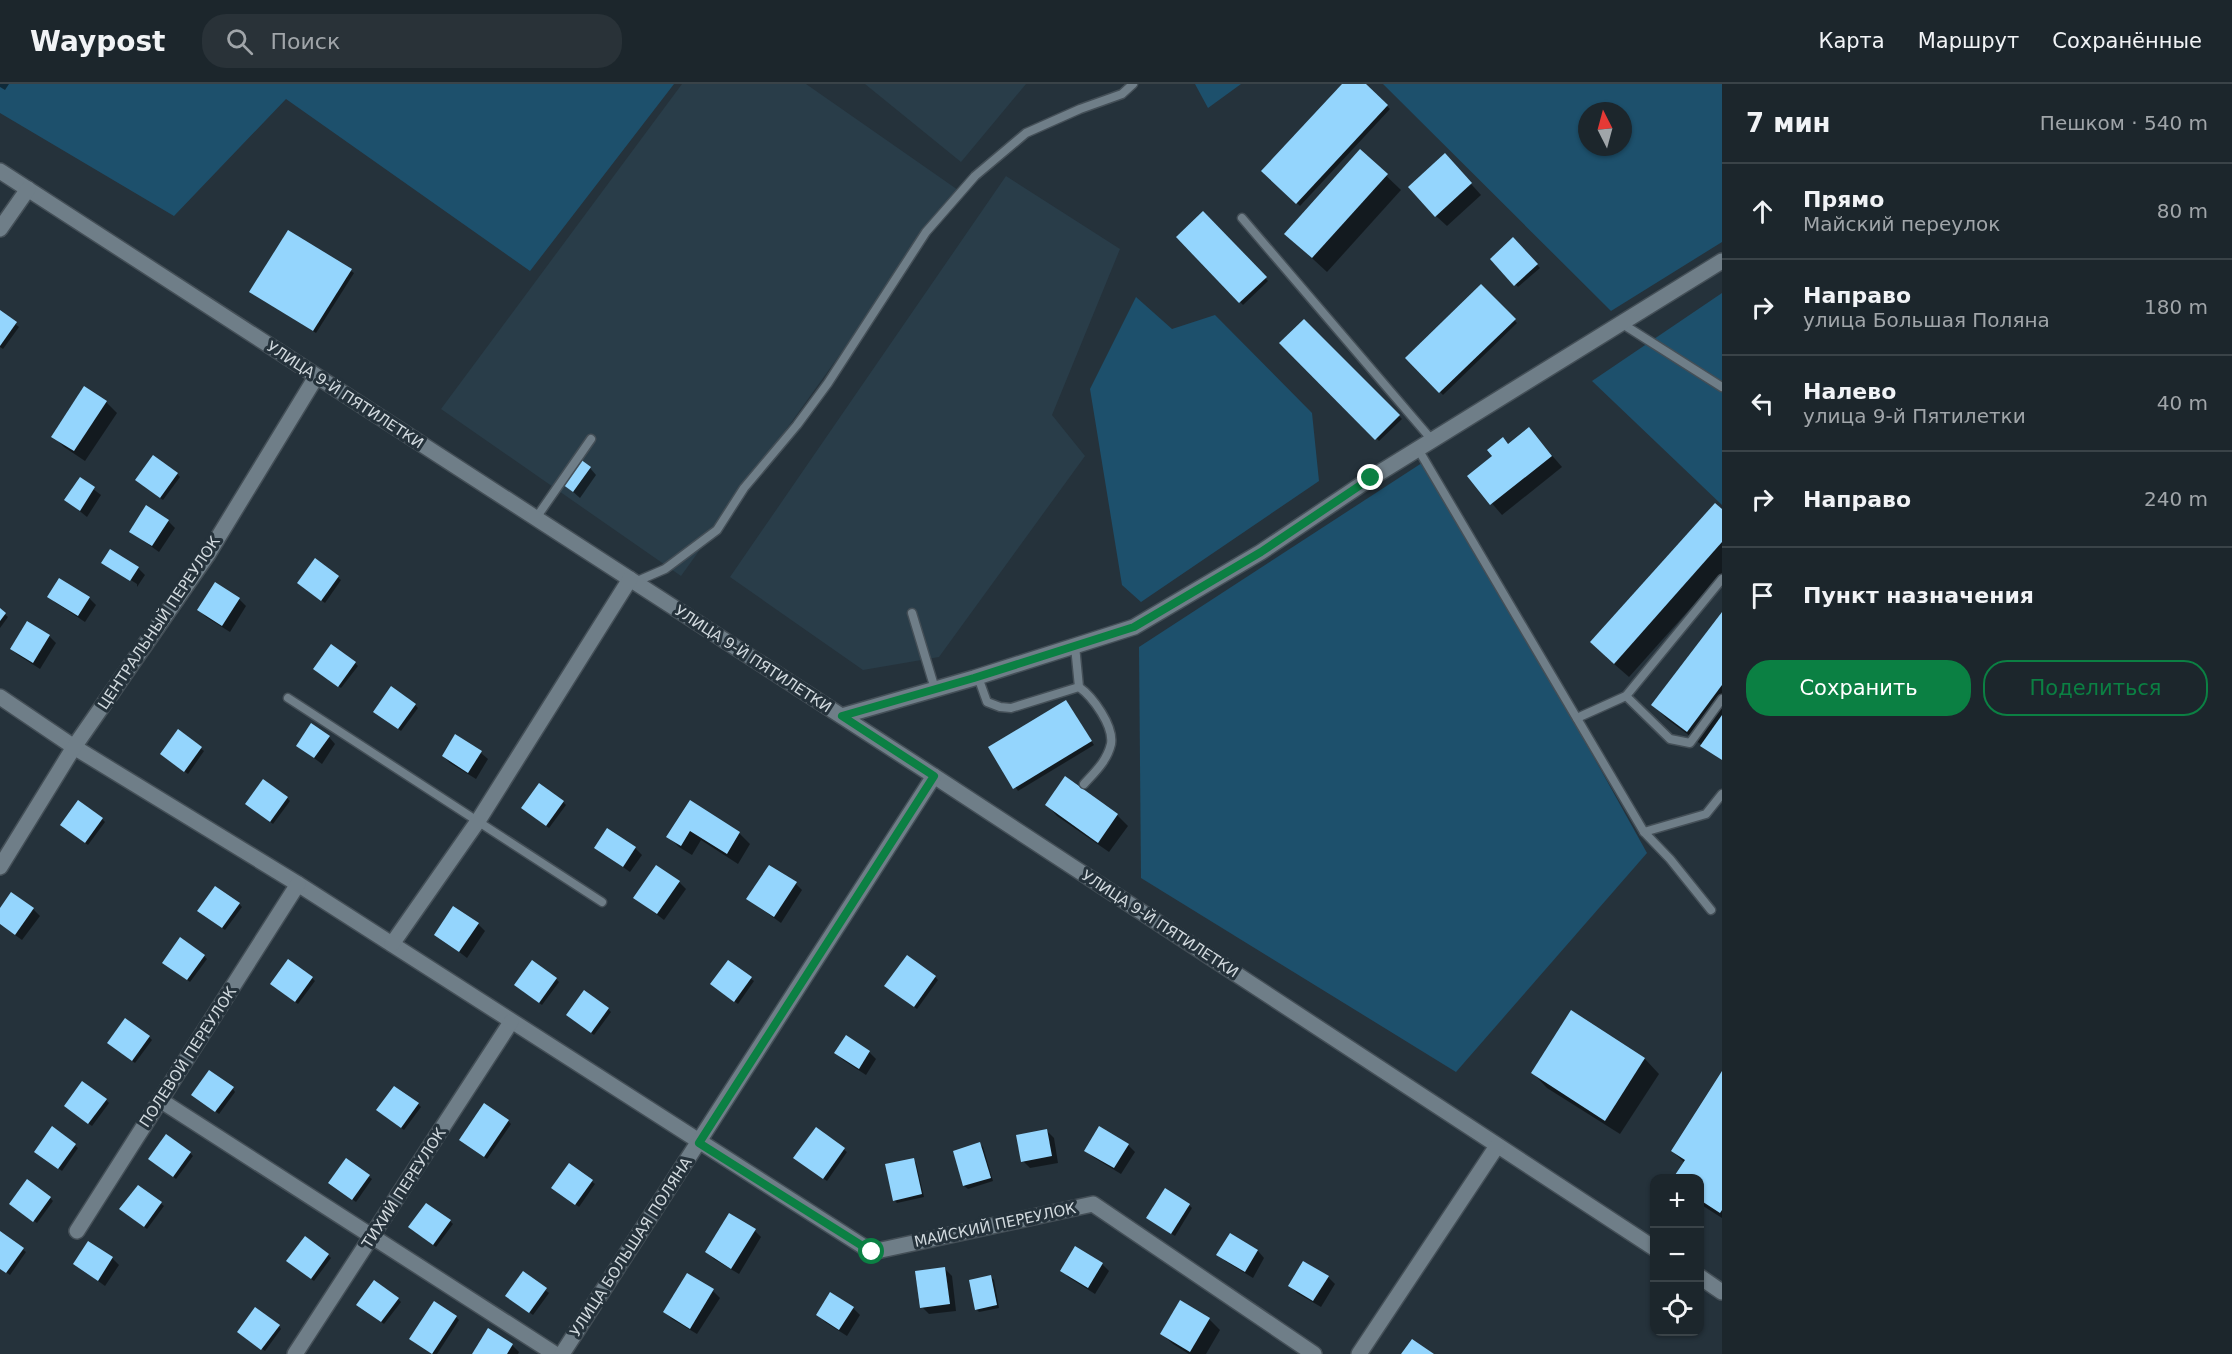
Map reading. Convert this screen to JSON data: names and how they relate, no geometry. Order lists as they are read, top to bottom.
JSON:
{
  "streets": {
    "street": [
      "УЛИЦА 9-Й ПЯТИЛЕТКИ",
      "ЦЕНТРАЛЬНЫЙ ПЕРЕУЛОК",
      "ПОЛЕВОЙ ПЕРЕУЛОК",
      "ТИХИЙ ПЕРЕУЛОК",
      "МАЙСКИЙ ПЕРЕУЛОК",
      "УЛИЦА БОЛЬШАЯ ПОЛЯНА"
    ]
  },
  "crossings": [
    ["УЛИЦА 9-Й ПЯТИЛЕТКИ", "ЦЕНТРАЛЬНЫЙ ПЕРЕУЛОК"],
    ["УЛИЦА 9-Й ПЯТИЛЕТКИ", "УЛИЦА БОЛЬШАЯ ПОЛЯНА"],
    ["ЦЕНТРАЛЬНЫЙ ПЕРЕУЛОК", "МАЙСКИЙ ПЕРЕУЛОК"],
    ["ПОЛЕВОЙ ПЕРЕУЛОК", "МАЙСКИЙ ПЕРЕУЛОК"],
    ["ТИХИЙ ПЕРЕУЛОК", "МАЙСКИЙ ПЕРЕУЛОК"],
    ["МАЙСКИЙ ПЕРЕУЛОК", "УЛИЦА БОЛЬШАЯ ПОЛЯНА"]
  ],
  "north": "top",
  "page": {
    "header": "Waypost",
    "search": "Поиск",
    "nav": ["Карта", "Маршрут", "Сохранённые"],
    "heading": ["7 мин", "Пешком · 540 m"],
    "list": [
      ["Прямо", "Майский переулок", "80 m"],
      ["Направо", "улица Большая Поляна", "180 m"],
      ["Налево", "улица 9-й Пятилетки", "40 m"],
      ["Направо", "240 m"],
      "Пункт назначения"
    ],
    "buttons": ["Сохранить", "Поделиться"],
    "map_buttons": ["+", "−"]
  }
}
